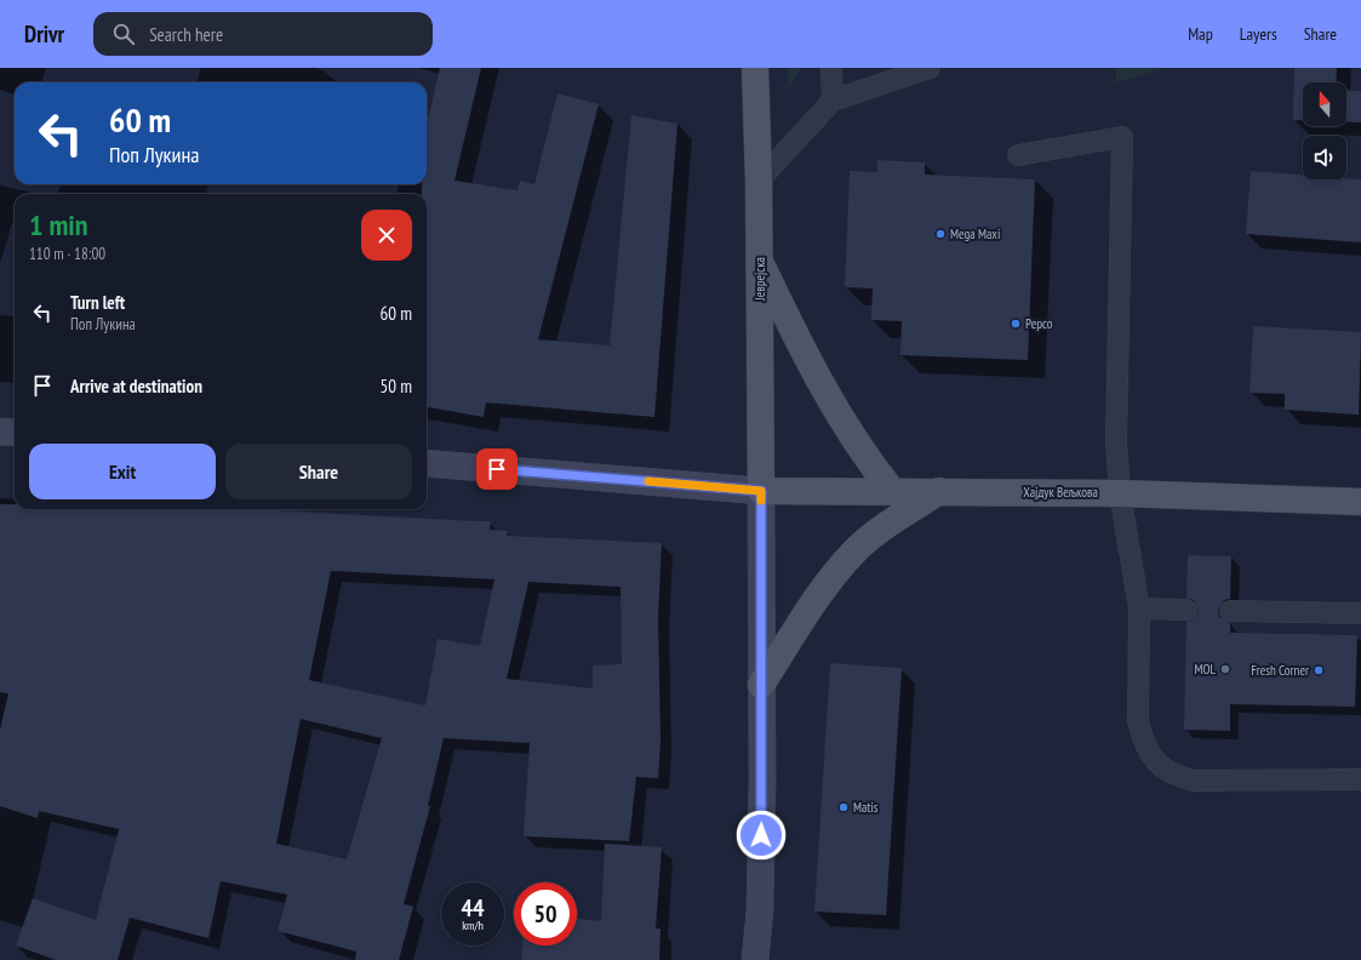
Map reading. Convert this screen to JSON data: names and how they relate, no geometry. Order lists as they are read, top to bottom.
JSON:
{
  "streets": {
    "main road": ["Јеврејска", "Хајдук Вељкова"]
  },
  "crossings": [
    ["Јеврејска", "Хајдук Вељкова"]
  ],
  "places": [
    "Mega Maxi",
    "Pepco",
    "MOL",
    "Fresh Corner",
    "Matis"
  ],
  "north": "top",
  "page": {
    "header": "Drivr",
    "search": "Search here",
    "nav": ["Map", "Layers", "Share"],
    "turn": ["60 m", "Поп Лукина"],
    "heading": ["1 min", "110 m · 18:00"],
    "list": [
      {
        "name": "Turn left",
        "note": "Поп Лукина",
        "value": "60 m"
      },
      {
        "name": "Arrive at destination",
        "value": "50 m"
      }
    ],
    "buttons": ["Exit", "Share"],
    "speed": "44 km/h",
    "limit": "50"
  }
}
